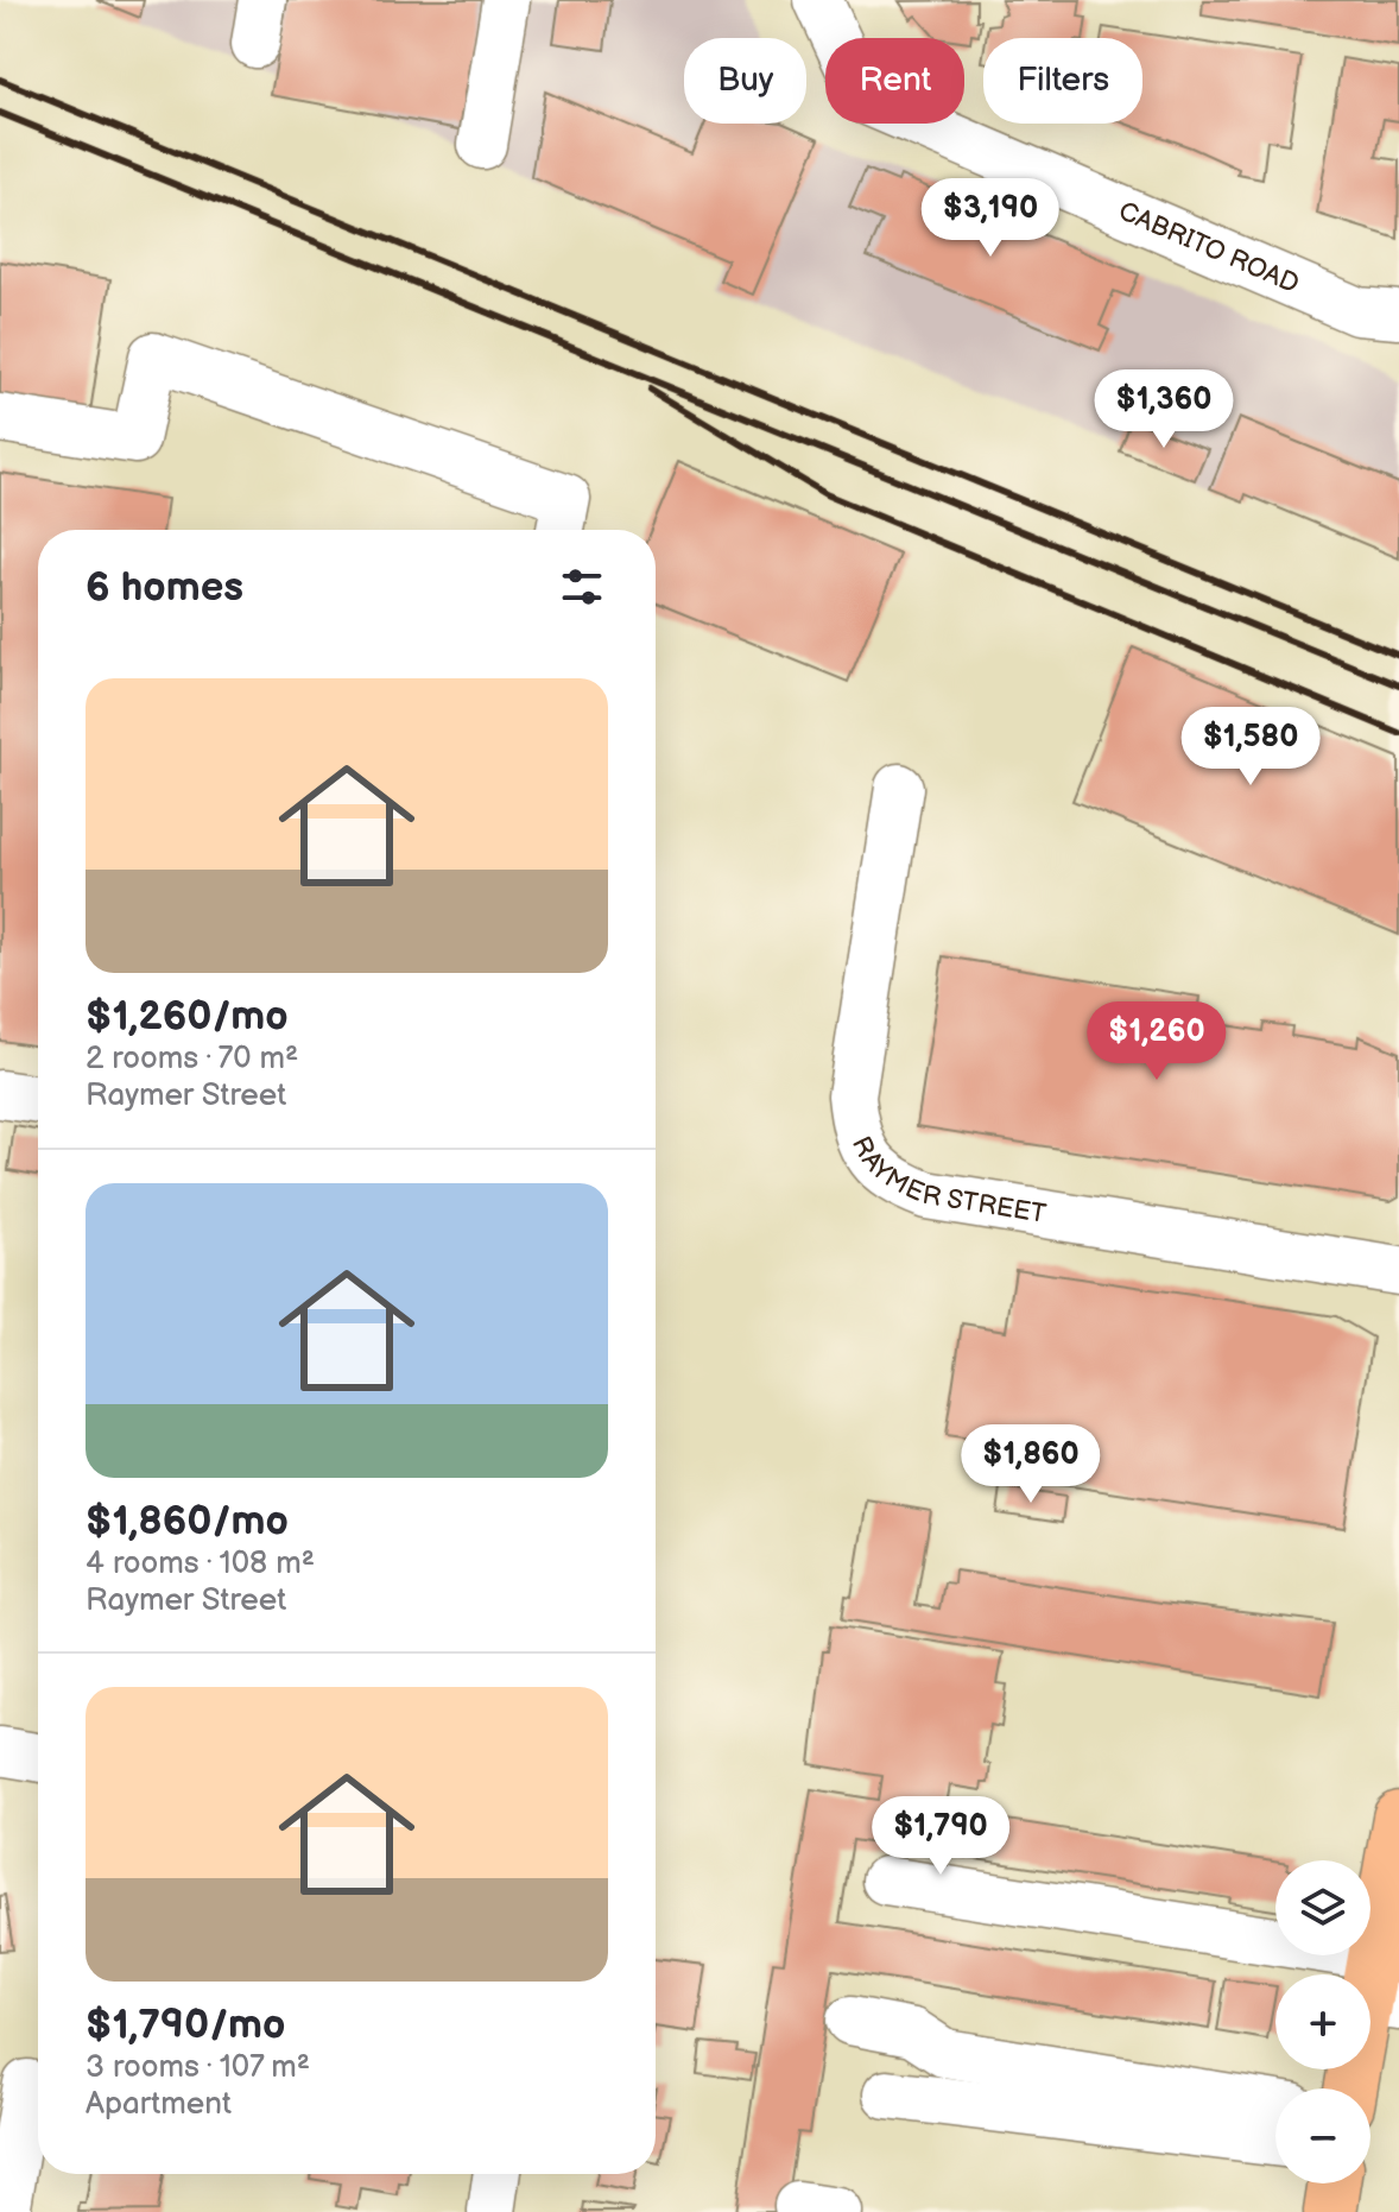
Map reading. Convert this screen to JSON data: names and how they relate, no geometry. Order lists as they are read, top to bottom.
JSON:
{
  "streets": {
    "street": ["CABRITO ROAD", "RAYMER STREET"]
  },
  "page": {
    "chip": ["Buy", "Rent", "Filters"],
    "price": [
      "$3,190",
      "$1,360",
      "$1,580",
      "$1,260",
      "$1,860",
      "$1,790"
    ],
    "heading": "6 homes",
    "list": [
      {
        "name": "$1,260/mo",
        "note": "2 rooms · 70 m² · Raymer Street"
      },
      {
        "name": "$1,860/mo",
        "note": "4 rooms · 108 m² · Raymer Street"
      },
      {
        "name": "$1,790/mo",
        "note": "3 rooms · 107 m² · Apartment"
      }
    ],
    "map_buttons": ["+", "−"]
  }
}
